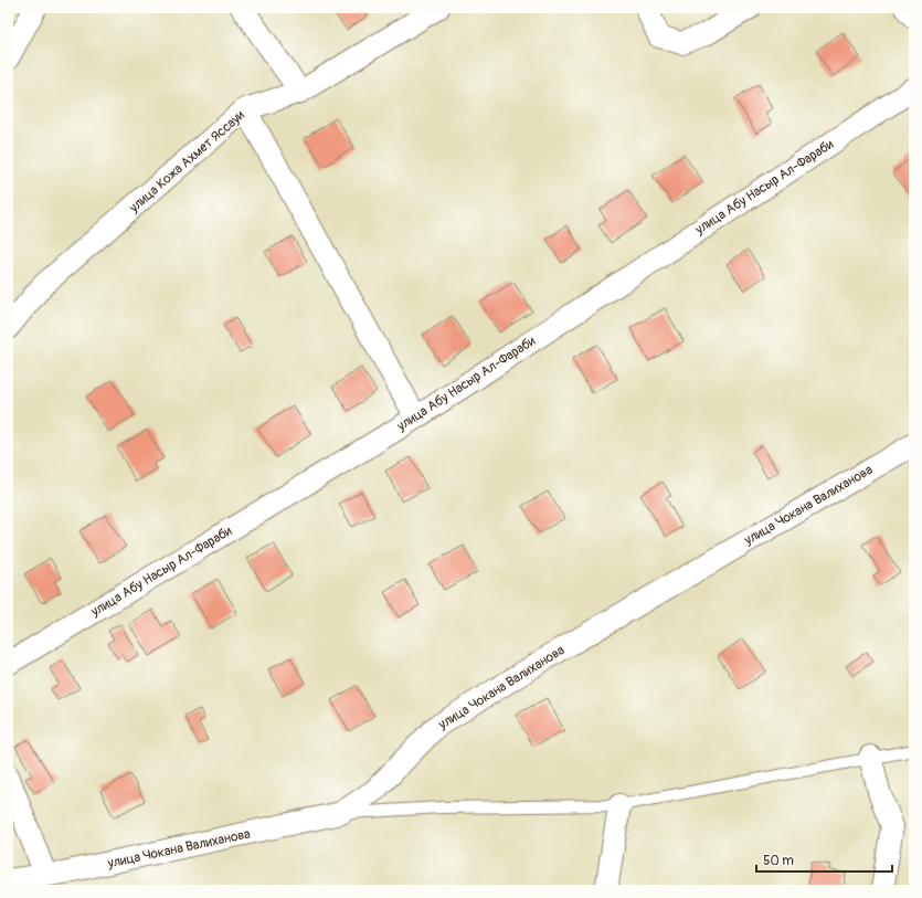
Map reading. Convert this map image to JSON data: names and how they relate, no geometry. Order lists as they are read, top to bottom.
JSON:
{
  "streets": {
    "street": ["улица Кожа Ахмет Яссауи", "улица Абу Насыр Ал-Фараби", "улица Чокана Валиханова"]
  },
  "scale_bar": "50 m"
}
